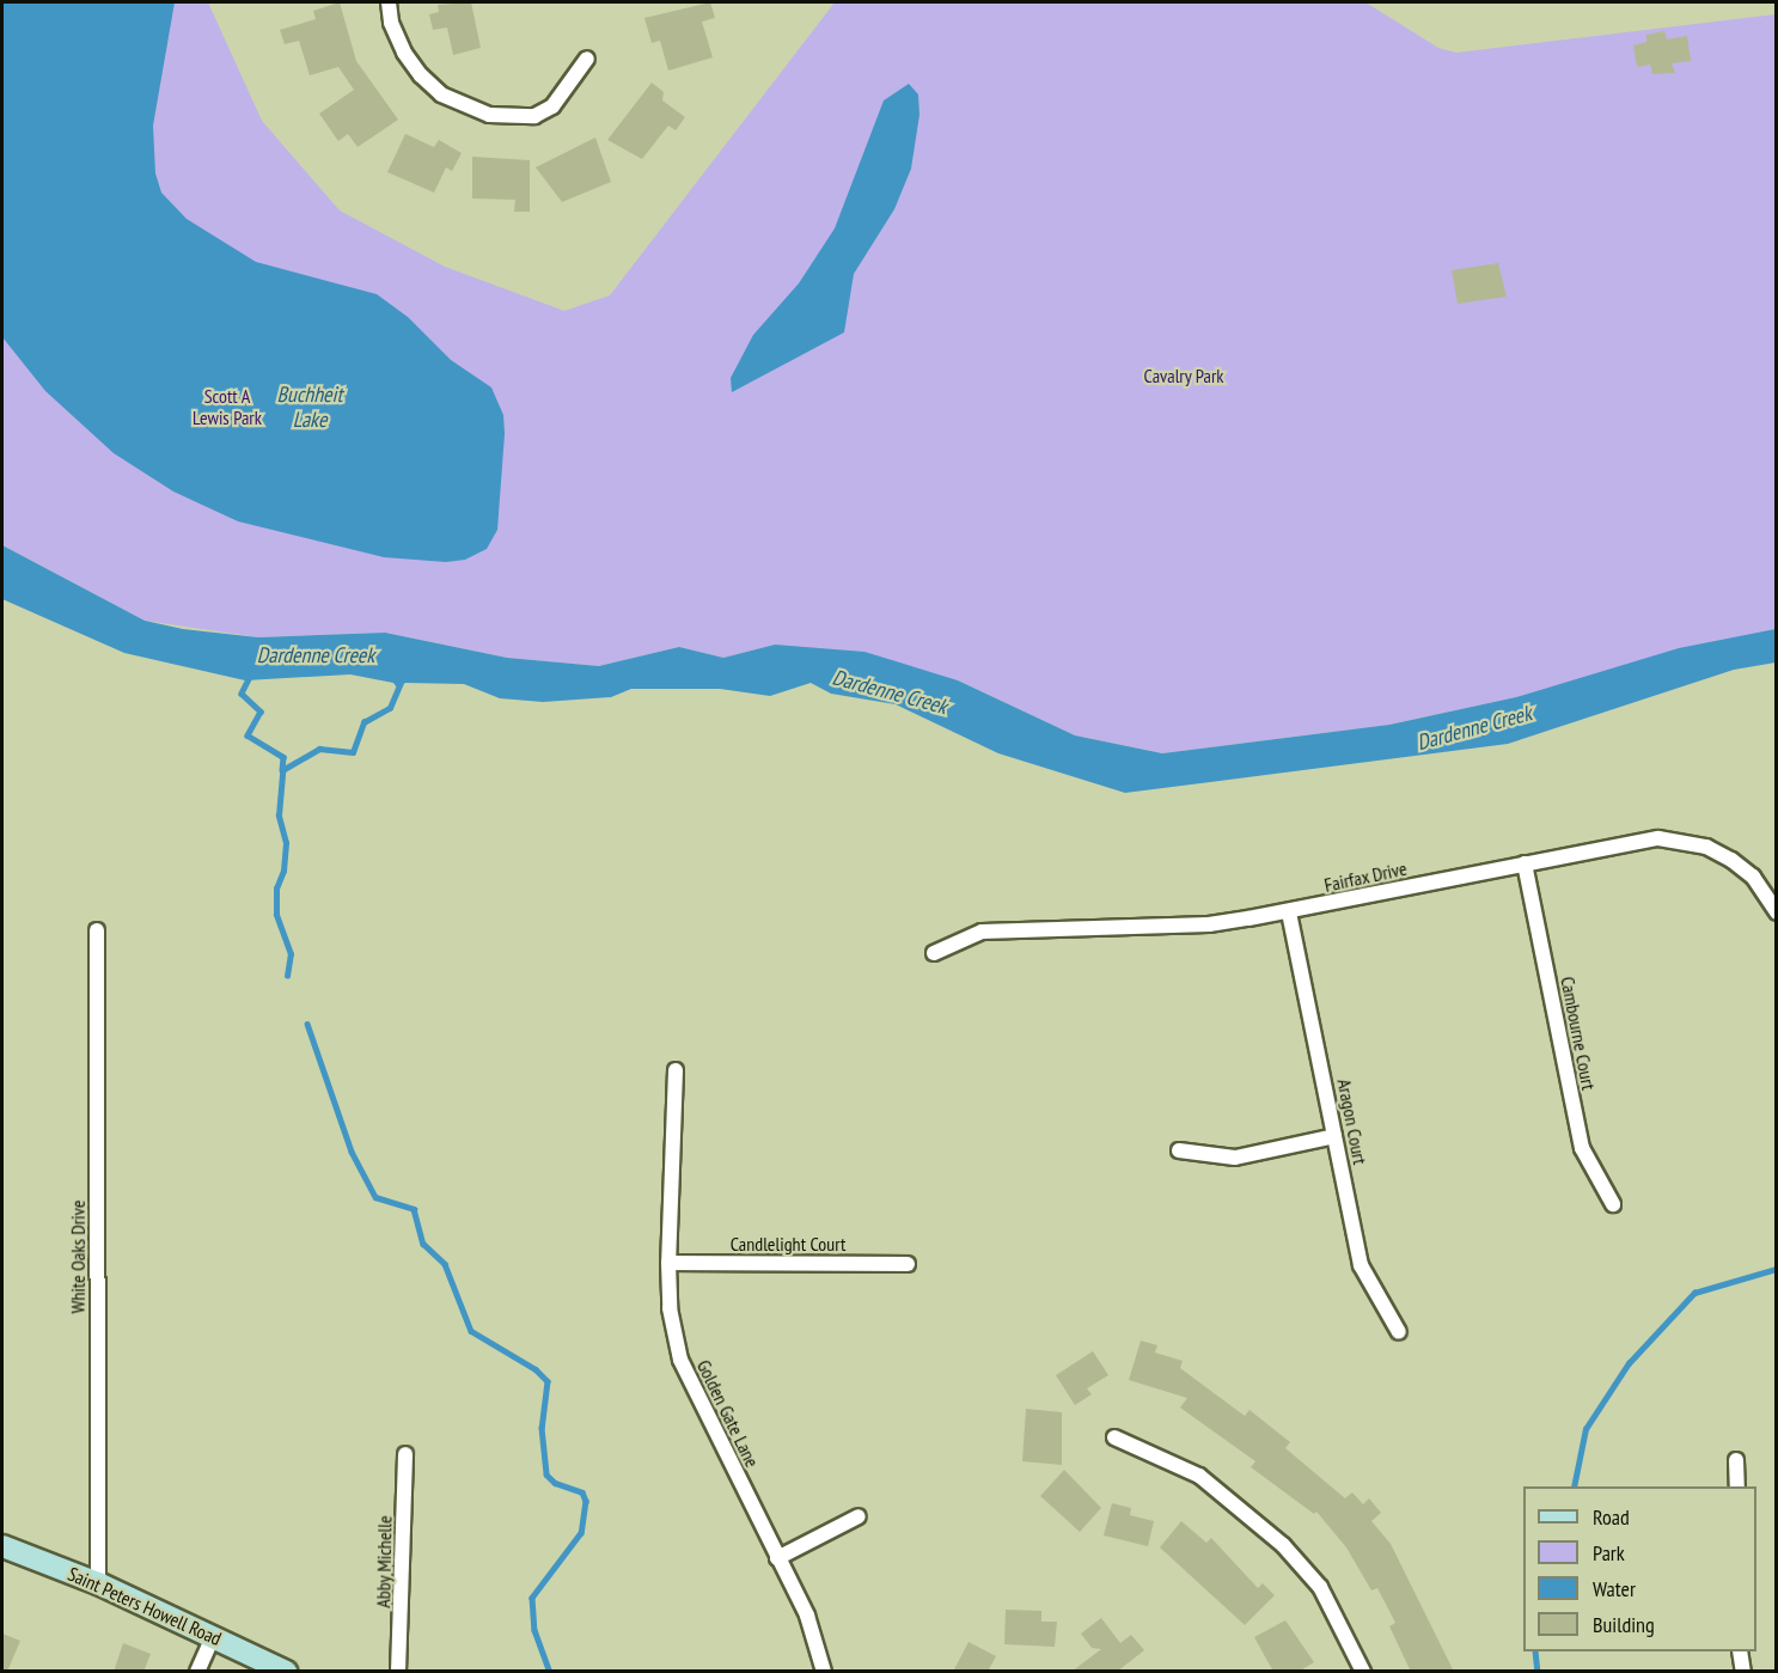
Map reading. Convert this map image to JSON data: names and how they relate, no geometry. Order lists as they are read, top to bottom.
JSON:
{
  "streets": {
    "main road": ["Saint Peters Howell Road"],
    "street": [
      "Fairfax Drive",
      "Cambourne Court",
      "Aragon Court",
      "Candlelight Court",
      "White Oaks Drive",
      "Golden Gate Lane",
      "Abby Michelle"
    ]
  },
  "crossings": [
    ["Fairfax Drive", "Cambourne Court"],
    ["Fairfax Drive", "Aragon Court"],
    ["Candlelight Court", "Golden Gate Lane"],
    ["White Oaks Drive", "Saint Peters Howell Road"]
  ],
  "water": ["Buchheit Lake", "Dardenne Creek"],
  "parks": ["Cavalry Park", "Scott A Lewis Park"],
  "legend": [
    "Road",
    "Park",
    "Water",
    "Building"
  ]
}
